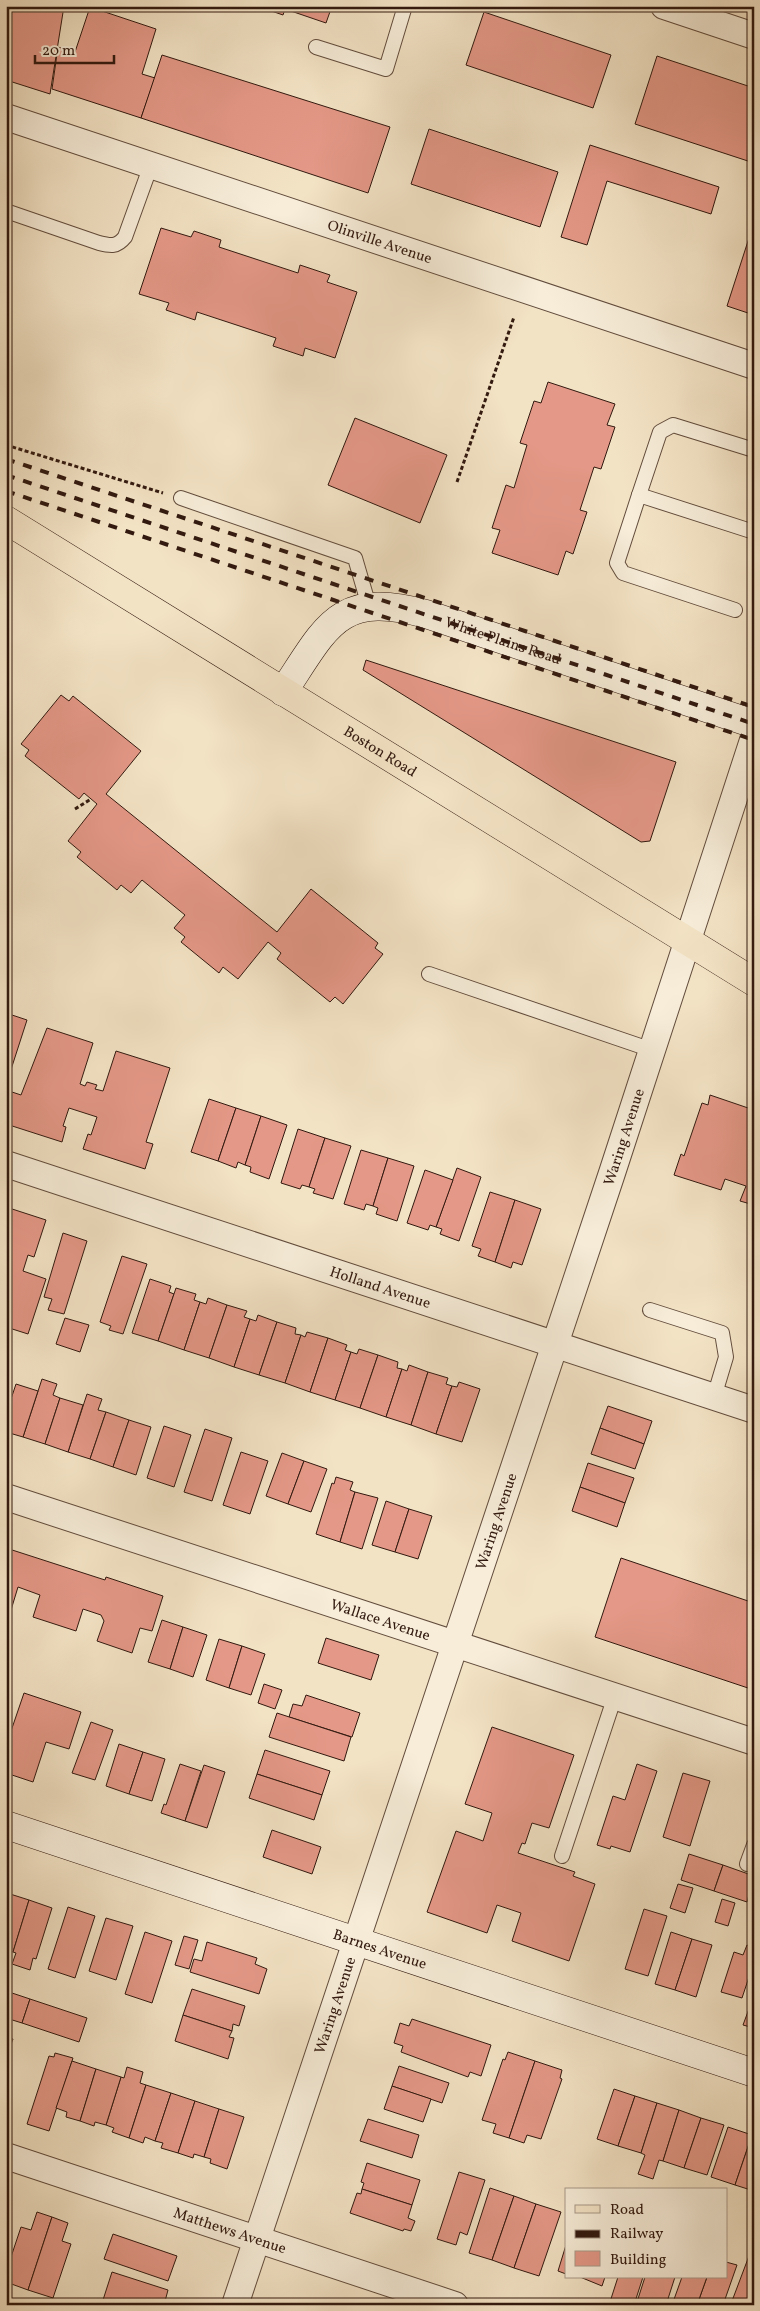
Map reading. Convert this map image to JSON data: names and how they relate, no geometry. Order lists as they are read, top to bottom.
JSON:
{
  "streets": {
    "main road": ["Boston Road"],
    "street": [
      "Olinville Avenue",
      "White Plains Road",
      "Waring Avenue",
      "Holland Avenue",
      "Wallace Avenue",
      "Barnes Avenue",
      "Matthews Avenue"
    ]
  },
  "crossings": [
    ["White Plains Road", "Boston Road"],
    ["Boston Road", "Waring Avenue"],
    ["Waring Avenue", "Holland Avenue"],
    ["Waring Avenue", "Wallace Avenue"],
    ["Waring Avenue", "Barnes Avenue"],
    ["Waring Avenue", "Matthews Avenue"]
  ],
  "legend": ["Road", "Railway", "Building"],
  "scale_bar": "20 m"
}
